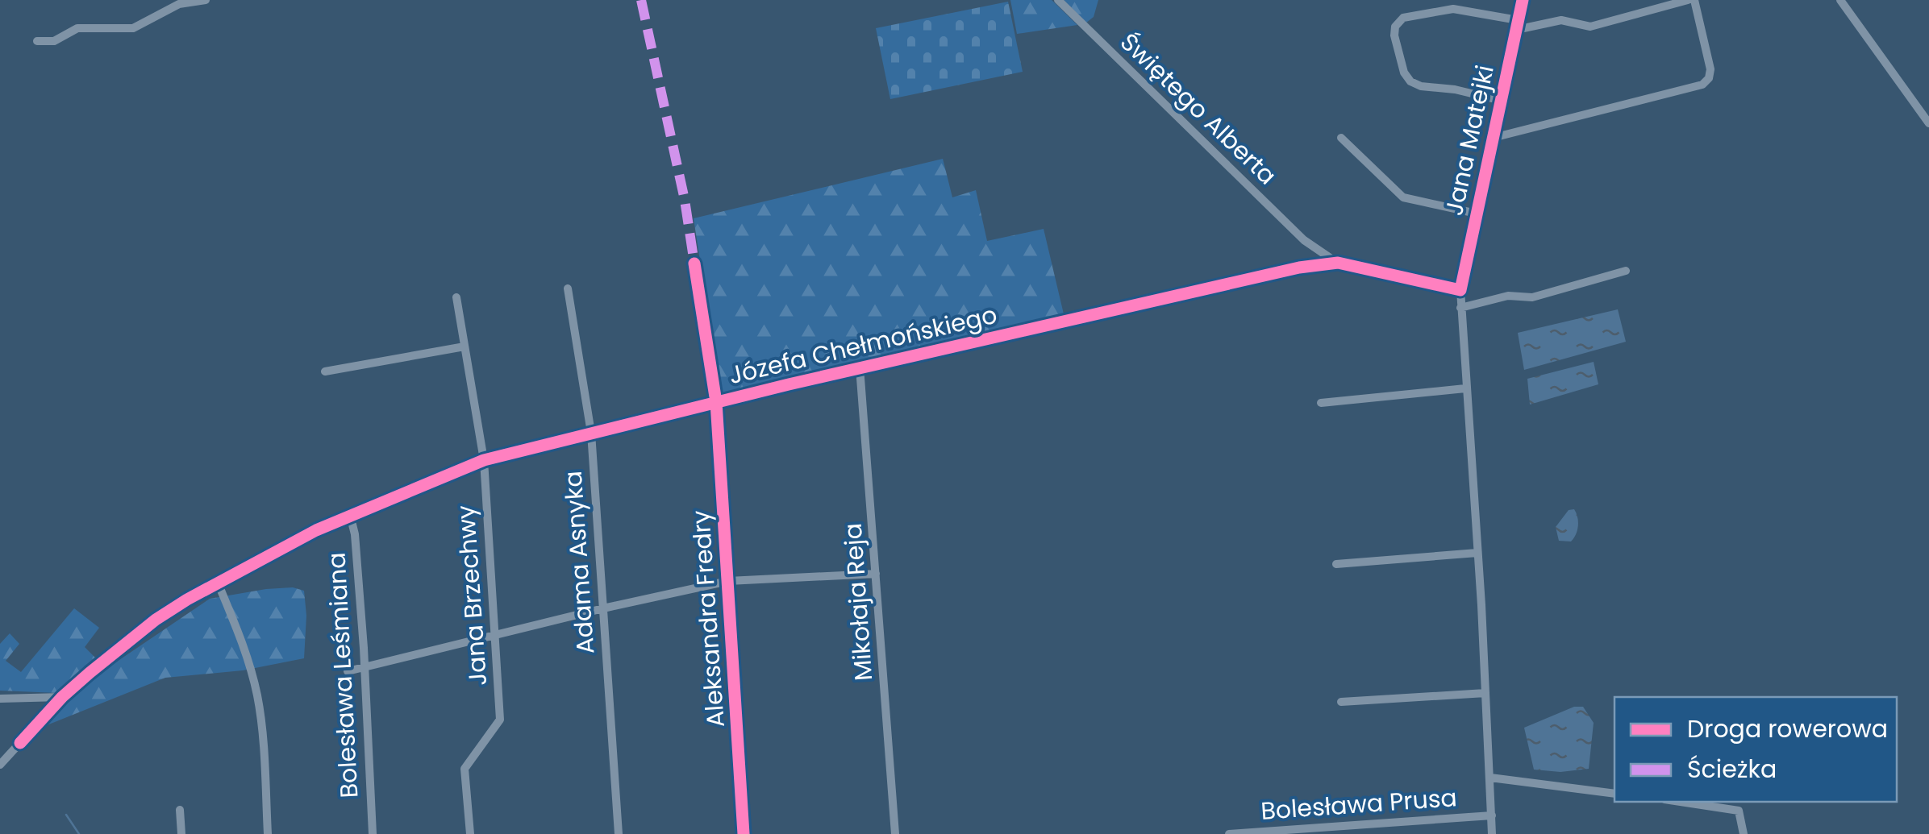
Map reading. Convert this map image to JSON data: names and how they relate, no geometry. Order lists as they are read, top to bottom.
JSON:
{
  "streets": {
    "street": [
      "Świętego Alberta",
      "Jana Matejki",
      "Józefa Chełmońskiego",
      "Adama Asnyka",
      "Jana Brzechwy",
      "Mikołaja Reja",
      "Aleksandra Fredry",
      "Bolesława Leśmiana",
      "Bolesława Prusa"
    ]
  },
  "crossings": [
    ["Świętego Alberta", "Józefa Chełmońskiego"],
    ["Jana Matejki", "Józefa Chełmońskiego"],
    ["Jana Matejki", "Bolesława Prusa"],
    ["Józefa Chełmońskiego", "Adama Asnyka"],
    ["Józefa Chełmońskiego", "Jana Brzechwy"],
    ["Józefa Chełmońskiego", "Mikołaja Reja"],
    ["Józefa Chełmońskiego", "Aleksandra Fredry"],
    ["Józefa Chełmońskiego", "Bolesława Leśmiana"]
  ],
  "legend": ["Droga rowerowa", "Ścieżka"]
}
